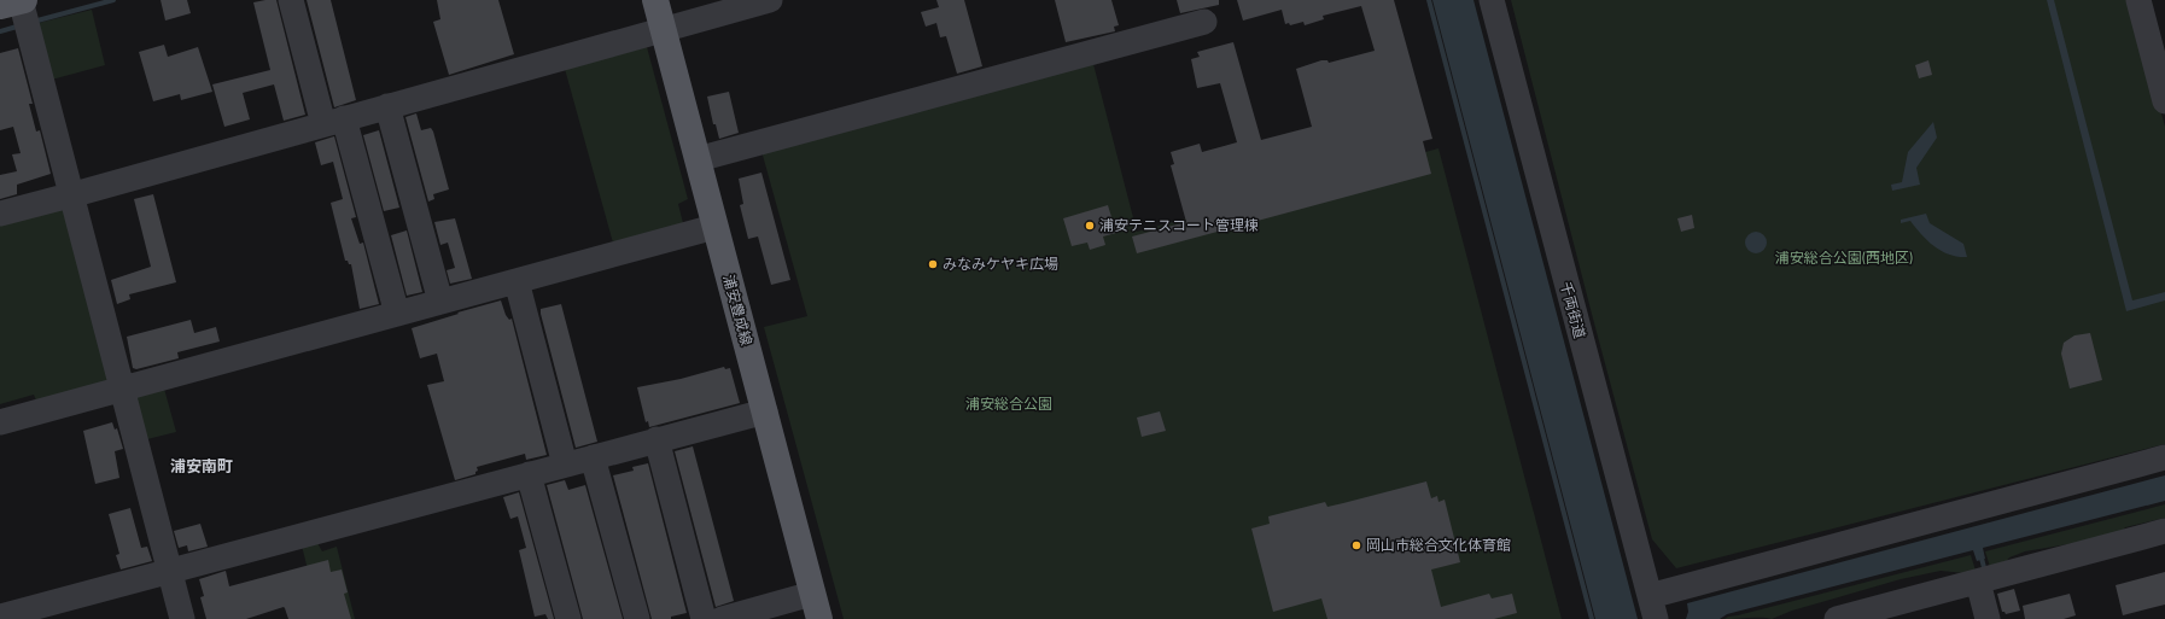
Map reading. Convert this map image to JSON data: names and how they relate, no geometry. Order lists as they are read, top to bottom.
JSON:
{
  "streets": {
    "main road": ["浦安豊成線"],
    "street": ["千両街道"]
  },
  "districts": ["浦安南町"],
  "parks": ["浦安総合公園(西地区)", "浦安総合公園"],
  "places": ["浦安テニスコート管理棟", "みなみケヤキ広場", "岡山市総合文化体育館"]
}
